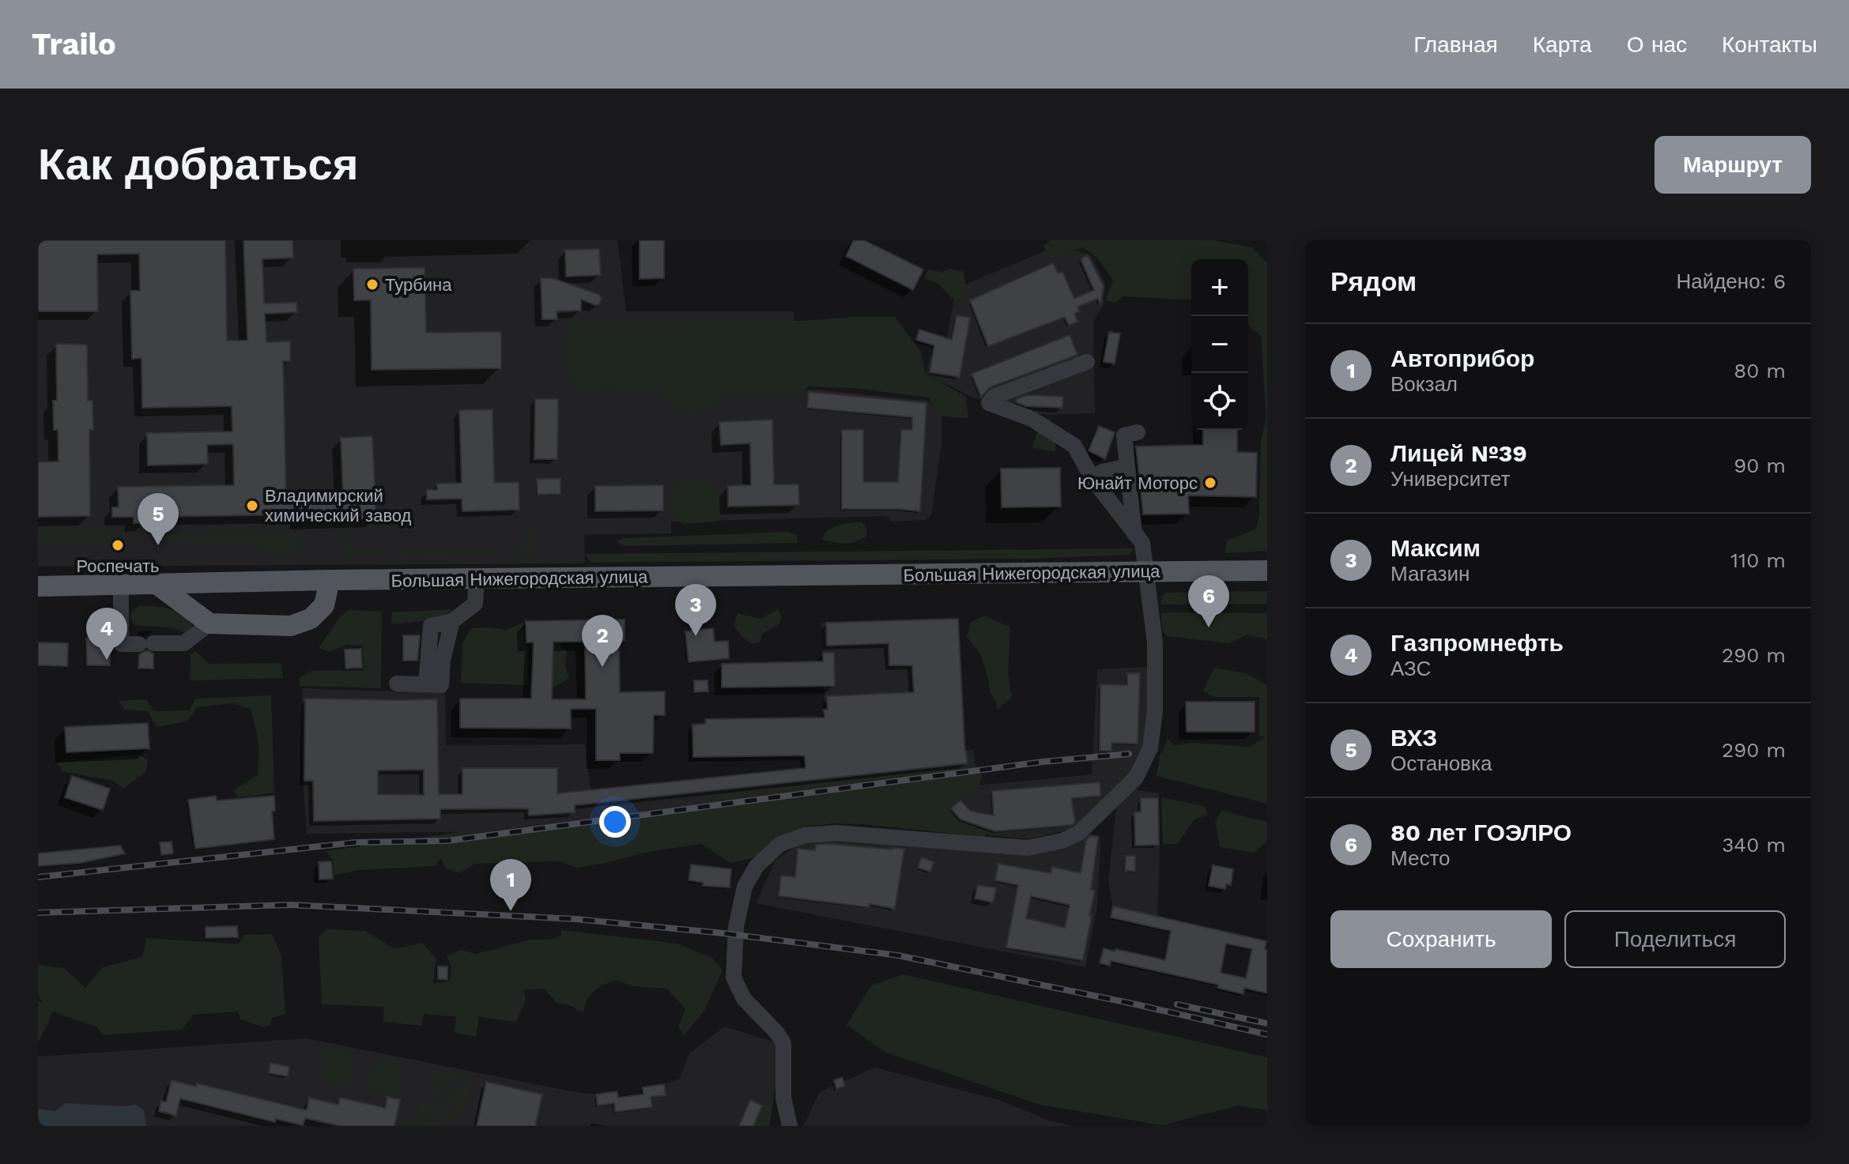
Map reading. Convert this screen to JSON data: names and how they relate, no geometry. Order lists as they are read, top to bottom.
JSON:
{
  "streets": {
    "main road": ["Большая Нижегородская улица"]
  },
  "places": [
    "Турбина",
    "Юнайт Моторс",
    "Владимирский химический завод",
    "Роспечать"
  ],
  "page": {
    "header": "Trailo",
    "nav": [
      "Главная",
      "Карта",
      "О нас",
      "Контакты"
    ],
    "buttons": [
      "Маршрут",
      ["Сохранить", "Поделиться"]
    ],
    "title": "Как добраться",
    "heading": ["Рядом", "Найдено: 6"],
    "map_buttons": ["+", "−"],
    "list": [
      {
        "mark": "1",
        "name": "Автоприбор",
        "note": "Вокзал",
        "value": "80 m"
      },
      {
        "mark": "2",
        "name": "Лицей №39",
        "note": "Университет",
        "value": "90 m"
      },
      {
        "mark": "3",
        "name": "Максим",
        "note": "Магазин",
        "value": "110 m"
      },
      {
        "mark": "4",
        "name": "Газпромнефть",
        "note": "АЗС",
        "value": "290 m"
      },
      {
        "mark": "5",
        "name": "ВХЗ",
        "note": "Остановка",
        "value": "290 m"
      },
      {
        "mark": "6",
        "name": "80 лет ГОЭЛРО",
        "note": "Место",
        "value": "340 m"
      }
    ],
    "pins": [
      "5",
      "6",
      "3",
      "4",
      "2",
      "1"
    ]
  }
}
